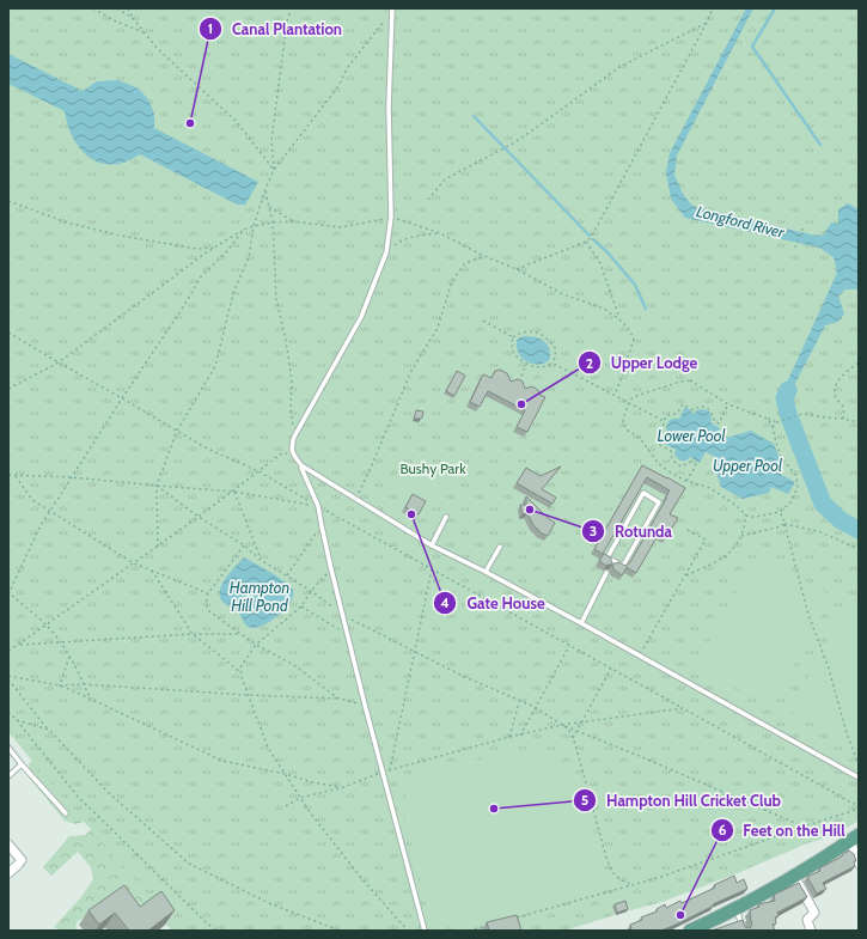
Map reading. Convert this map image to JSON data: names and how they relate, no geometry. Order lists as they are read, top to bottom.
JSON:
{
  "water": [
    "Longford River",
    "Lower Pool",
    "Upper Pool",
    "Hampton Hill Pond"
  ],
  "parks": ["Bushy Park"],
  "places": [
    "Canal Plantation",
    "Upper Lodge",
    "Rotunda",
    "Gate House",
    "Hampton Hill Cricket Club",
    "Feet on the Hill"
  ]
}
